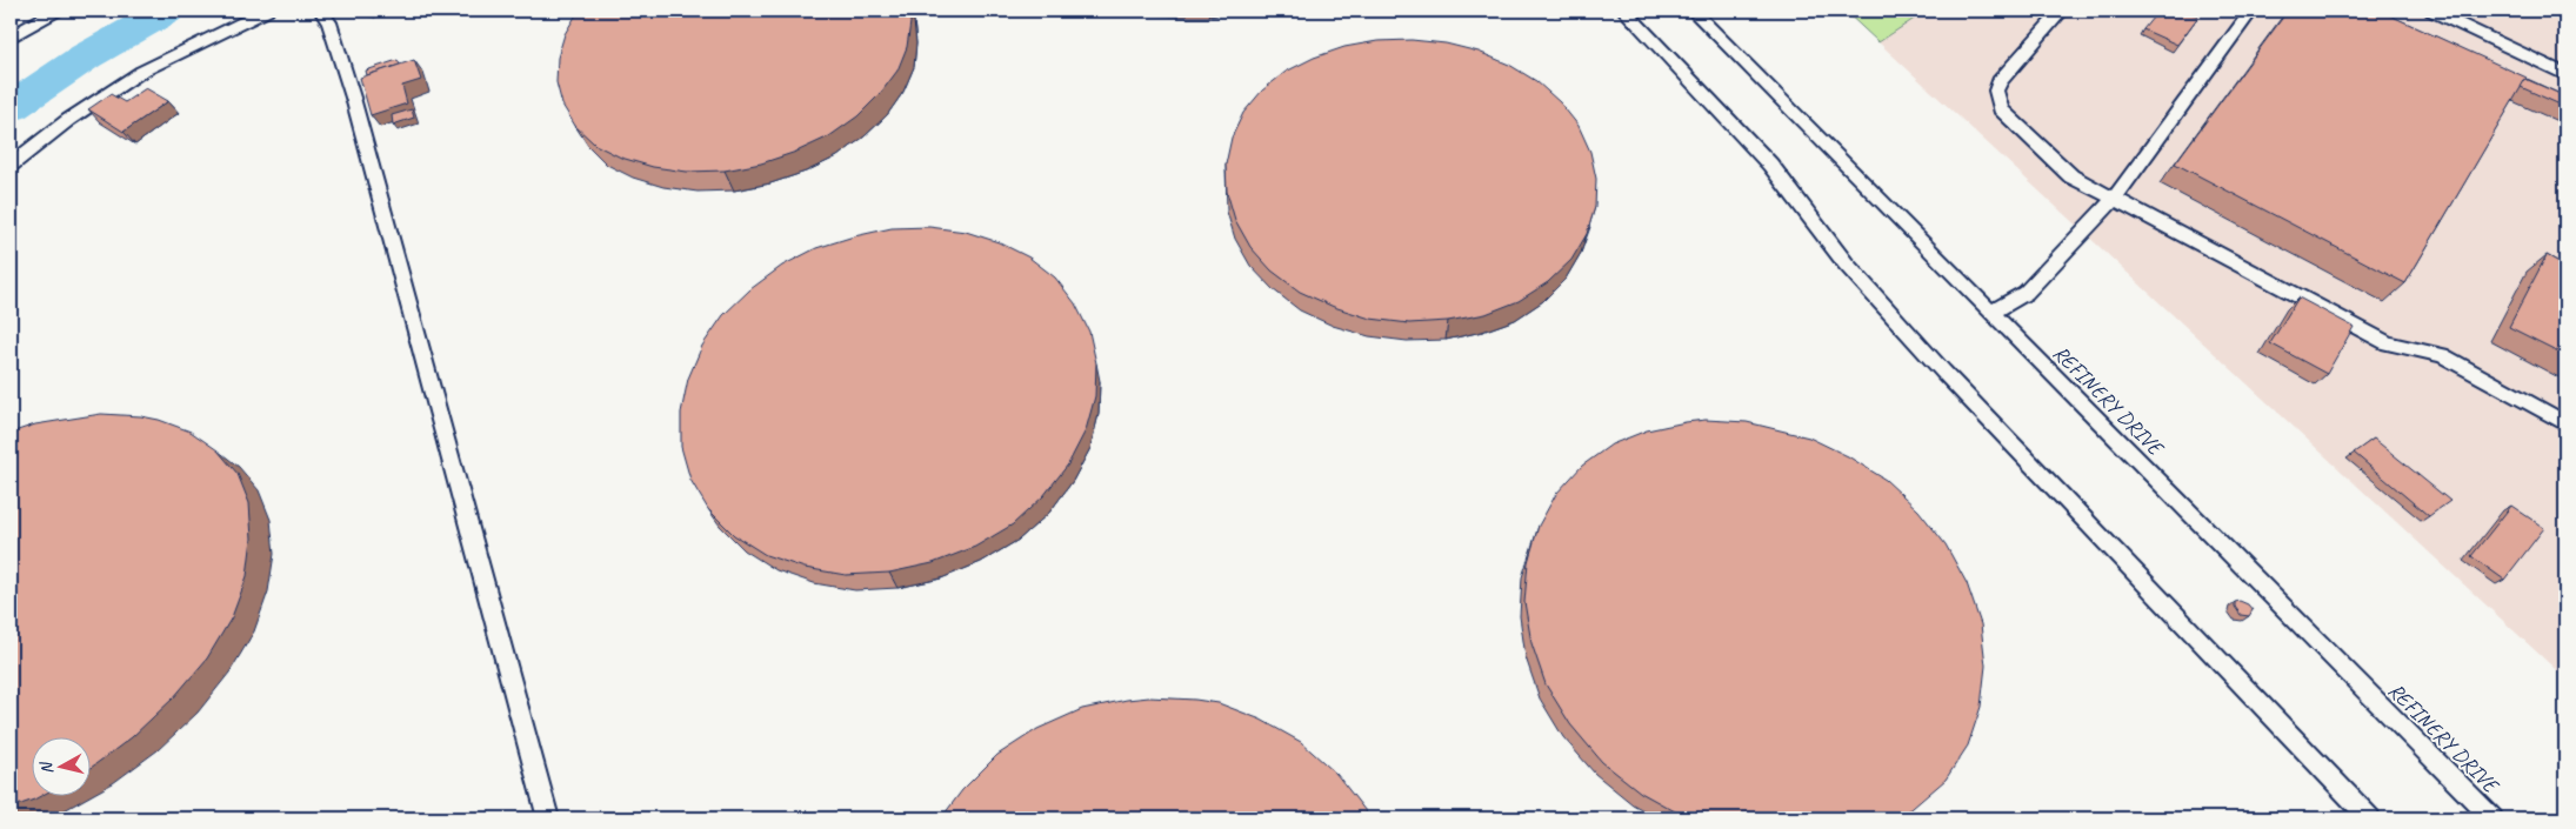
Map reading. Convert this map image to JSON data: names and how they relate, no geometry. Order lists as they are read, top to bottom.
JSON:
{
  "streets": {
    "lane": ["REFINERY DRIVE"]
  },
  "north": "left"
}
